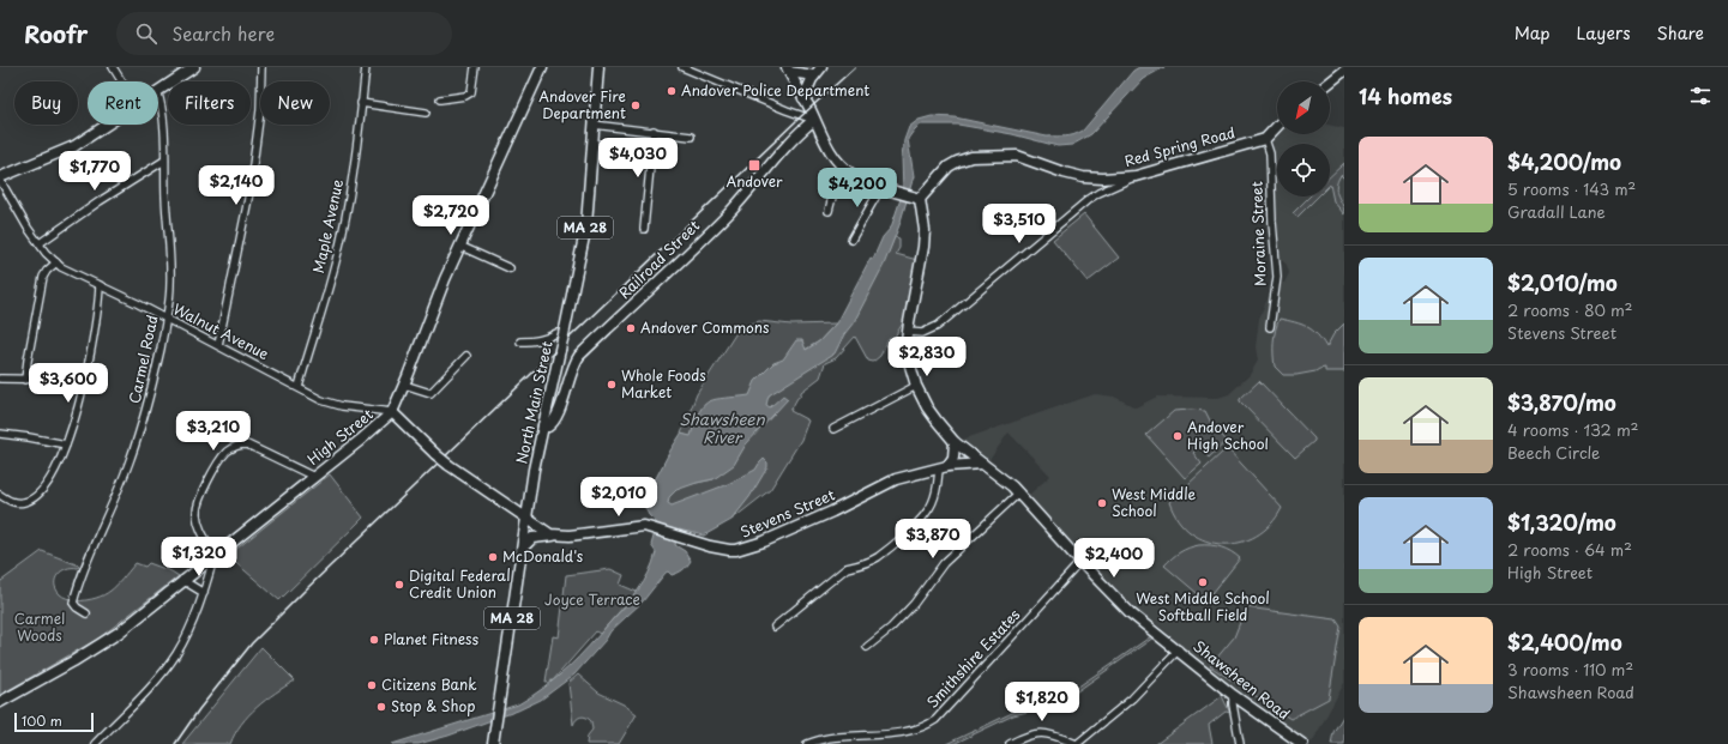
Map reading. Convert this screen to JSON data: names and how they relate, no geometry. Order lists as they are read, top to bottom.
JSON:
{
  "streets": {
    "main road": [
      "Red Spring Road",
      "MA 28",
      "Railroad Street",
      "North Main Street",
      "High Street",
      "Stevens Street",
      "Shawsheen Road"
    ],
    "street": [
      "Maple Avenue",
      "Moraine Street",
      "Walnut Avenue",
      "Carmel Road",
      "Smithshire Estates"
    ]
  },
  "crossings": [
    ["Red Spring Road", "Moraine Street"],
    ["Red Spring Road", "Shawsheen Road"],
    ["Maple Avenue", "Walnut Avenue"],
    ["Railroad Street", "North Main Street"],
    ["Walnut Avenue", "Carmel Road"],
    ["Walnut Avenue", "High Street"],
    ["North Main Street", "Stevens Street"],
    ["Stevens Street", "Shawsheen Road"],
    ["Smithshire Estates", "Shawsheen Road"]
  ],
  "water": ["Shawsheen River"],
  "parks": ["Joyce Terrace", "Carmel Woods"],
  "places": {
    "other": [
      "Andover Police Department",
      "Andover Fire Department",
      "Andover Commons",
      "Whole Foods Market",
      "Andover High School",
      "West Middle School",
      "McDonald's",
      "West Middle School Softball Field",
      "Digital Federal Credit Union",
      "Planet Fitness",
      "Citizens Bank",
      "Stop & Shop"
    ],
    "transit": ["Andover"]
  },
  "scale_bar": "100 m",
  "north": "bottom left",
  "page": {
    "header": "Roofr",
    "search": "Search here",
    "nav": ["Map", "Layers", "Share"],
    "heading": "14 homes",
    "chip": [
      "Buy",
      "Rent",
      "Filters",
      "New"
    ],
    "list": [
      {
        "name": "$4,200/mo",
        "note": "5 rooms · 143 m² · Gradall Lane"
      },
      {
        "name": "$2,010/mo",
        "note": "2 rooms · 80 m² · Stevens Street"
      },
      {
        "name": "$3,870/mo",
        "note": "4 rooms · 132 m² · Beech Circle"
      },
      {
        "name": "$1,320/mo",
        "note": "2 rooms · 64 m² · High Street"
      },
      {
        "name": "$2,400/mo",
        "note": "3 rooms · 110 m² · Shawsheen Road"
      }
    ],
    "price": [
      "$4,030",
      "$1,770",
      "$2,140",
      "$4,200",
      "$2,720",
      "$3,510",
      "$2,830",
      "$3,600",
      "$3,210",
      "$2,010",
      "$3,870",
      "$1,320",
      "$2,400",
      "$1,820"
    ],
    "scale": "100 m"
  }
}
